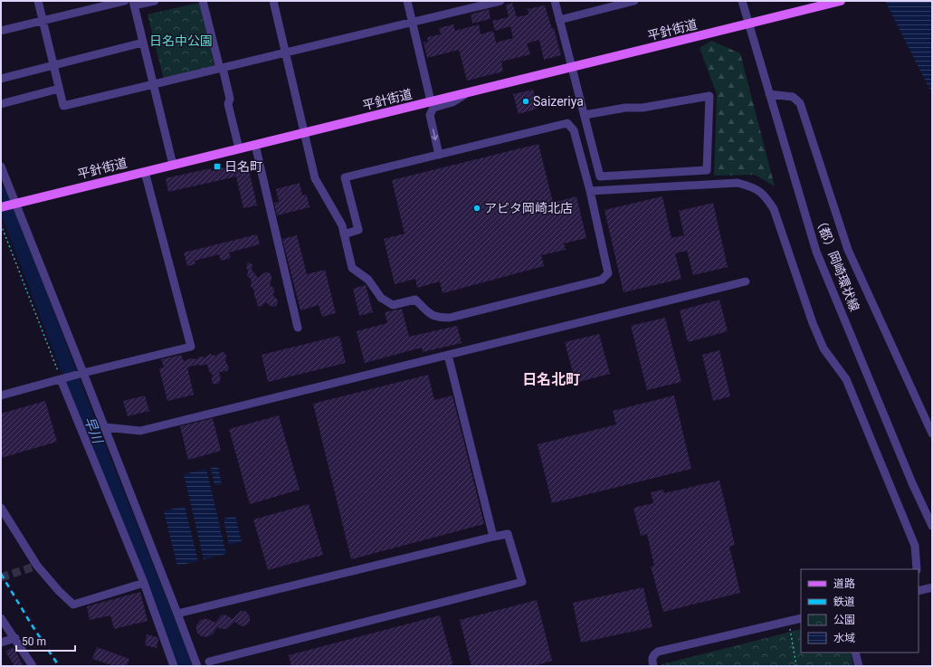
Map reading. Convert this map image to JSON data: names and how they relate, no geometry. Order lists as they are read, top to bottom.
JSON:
{
  "streets": {
    "main road": ["平針街道"],
    "street": ["（都）岡崎環状線"]
  },
  "crossings": [
    ["平針街道", "（都）岡崎環状線"]
  ],
  "districts": ["日名北町"],
  "water": ["早川"],
  "parks": ["日名中公園"],
  "places": {
    "other": ["Saizeriya", "アピタ岡崎北店"],
    "transit": ["日名町"]
  },
  "legend": [
    "道路",
    "鉄道",
    "公園",
    "水域"
  ],
  "scale_bar": "50 m"
}
